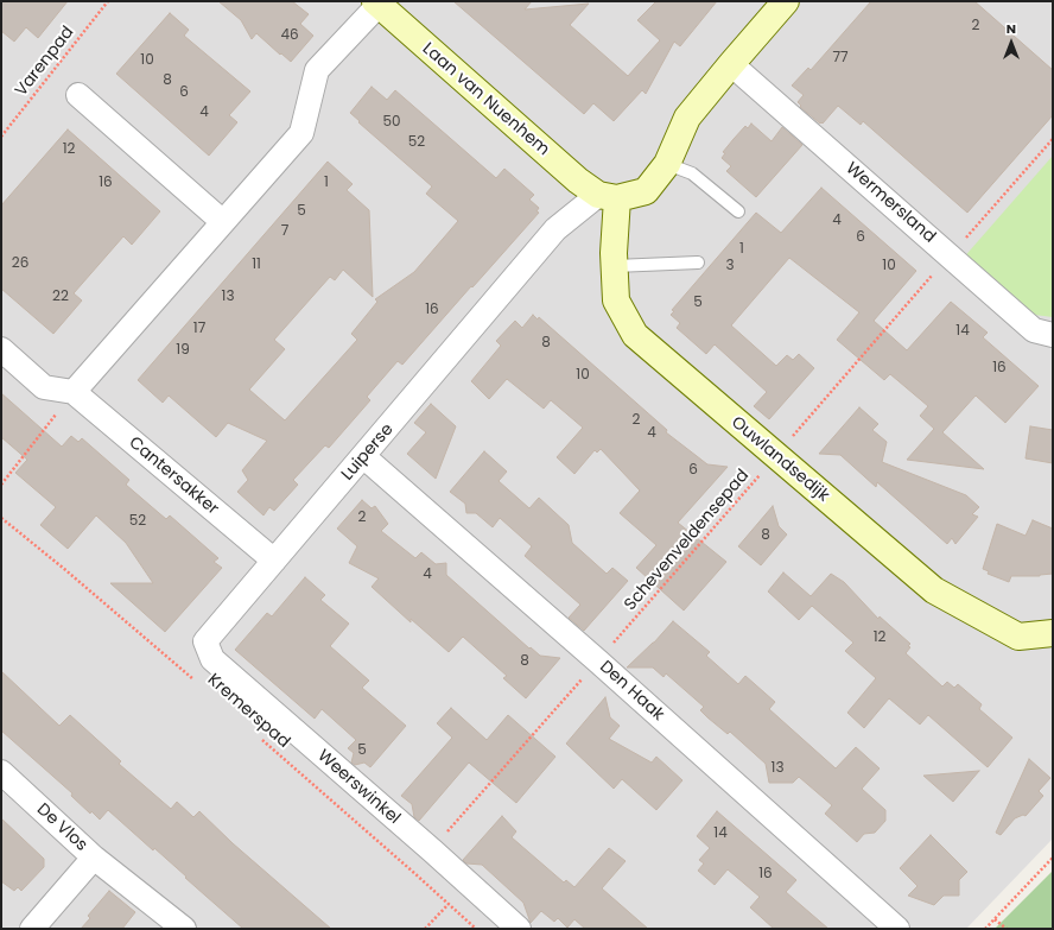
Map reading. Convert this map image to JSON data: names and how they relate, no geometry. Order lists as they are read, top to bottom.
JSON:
{
  "streets": {
    "street": [
      "Laan van Nuenhem",
      "Wermersland",
      "Luiperse",
      "Ouwlandsedijk",
      "Cantersakker",
      "Den Haak",
      "Weerswinkel",
      "De Vlos"
    ],
    "path": ["Varenpad", "Schevenveldensepad", "Kremerspad"]
  },
  "crossings": [
    ["Laan van Nuenhem", "Luiperse"],
    ["Laan van Nuenhem", "Ouwlandsedijk"],
    ["Wermersland", "Schevenveldensepad"],
    ["Luiperse", "Ouwlandsedijk"],
    ["Luiperse", "Cantersakker"],
    ["Luiperse", "Den Haak"],
    ["Luiperse", "Weerswinkel"],
    ["Ouwlandsedijk", "Schevenveldensepad"],
    ["Schevenveldensepad", "Den Haak"],
    ["Schevenveldensepad", "Weerswinkel"]
  ],
  "house_numbers": [
    "2",
    "46",
    "77",
    "10",
    "8",
    "6",
    "4",
    "50",
    "52",
    "12",
    "16",
    "1",
    "5",
    "4",
    "7",
    "6",
    "1",
    "26",
    "11",
    "3",
    "10",
    "22",
    "13",
    "5",
    "16",
    "17",
    "14",
    "8",
    "19",
    "16",
    "10",
    "2",
    "4",
    "6",
    "2",
    "52",
    "8",
    "4",
    "12",
    "8",
    "5",
    "13",
    "14",
    "16"
  ],
  "north": "top"
}
